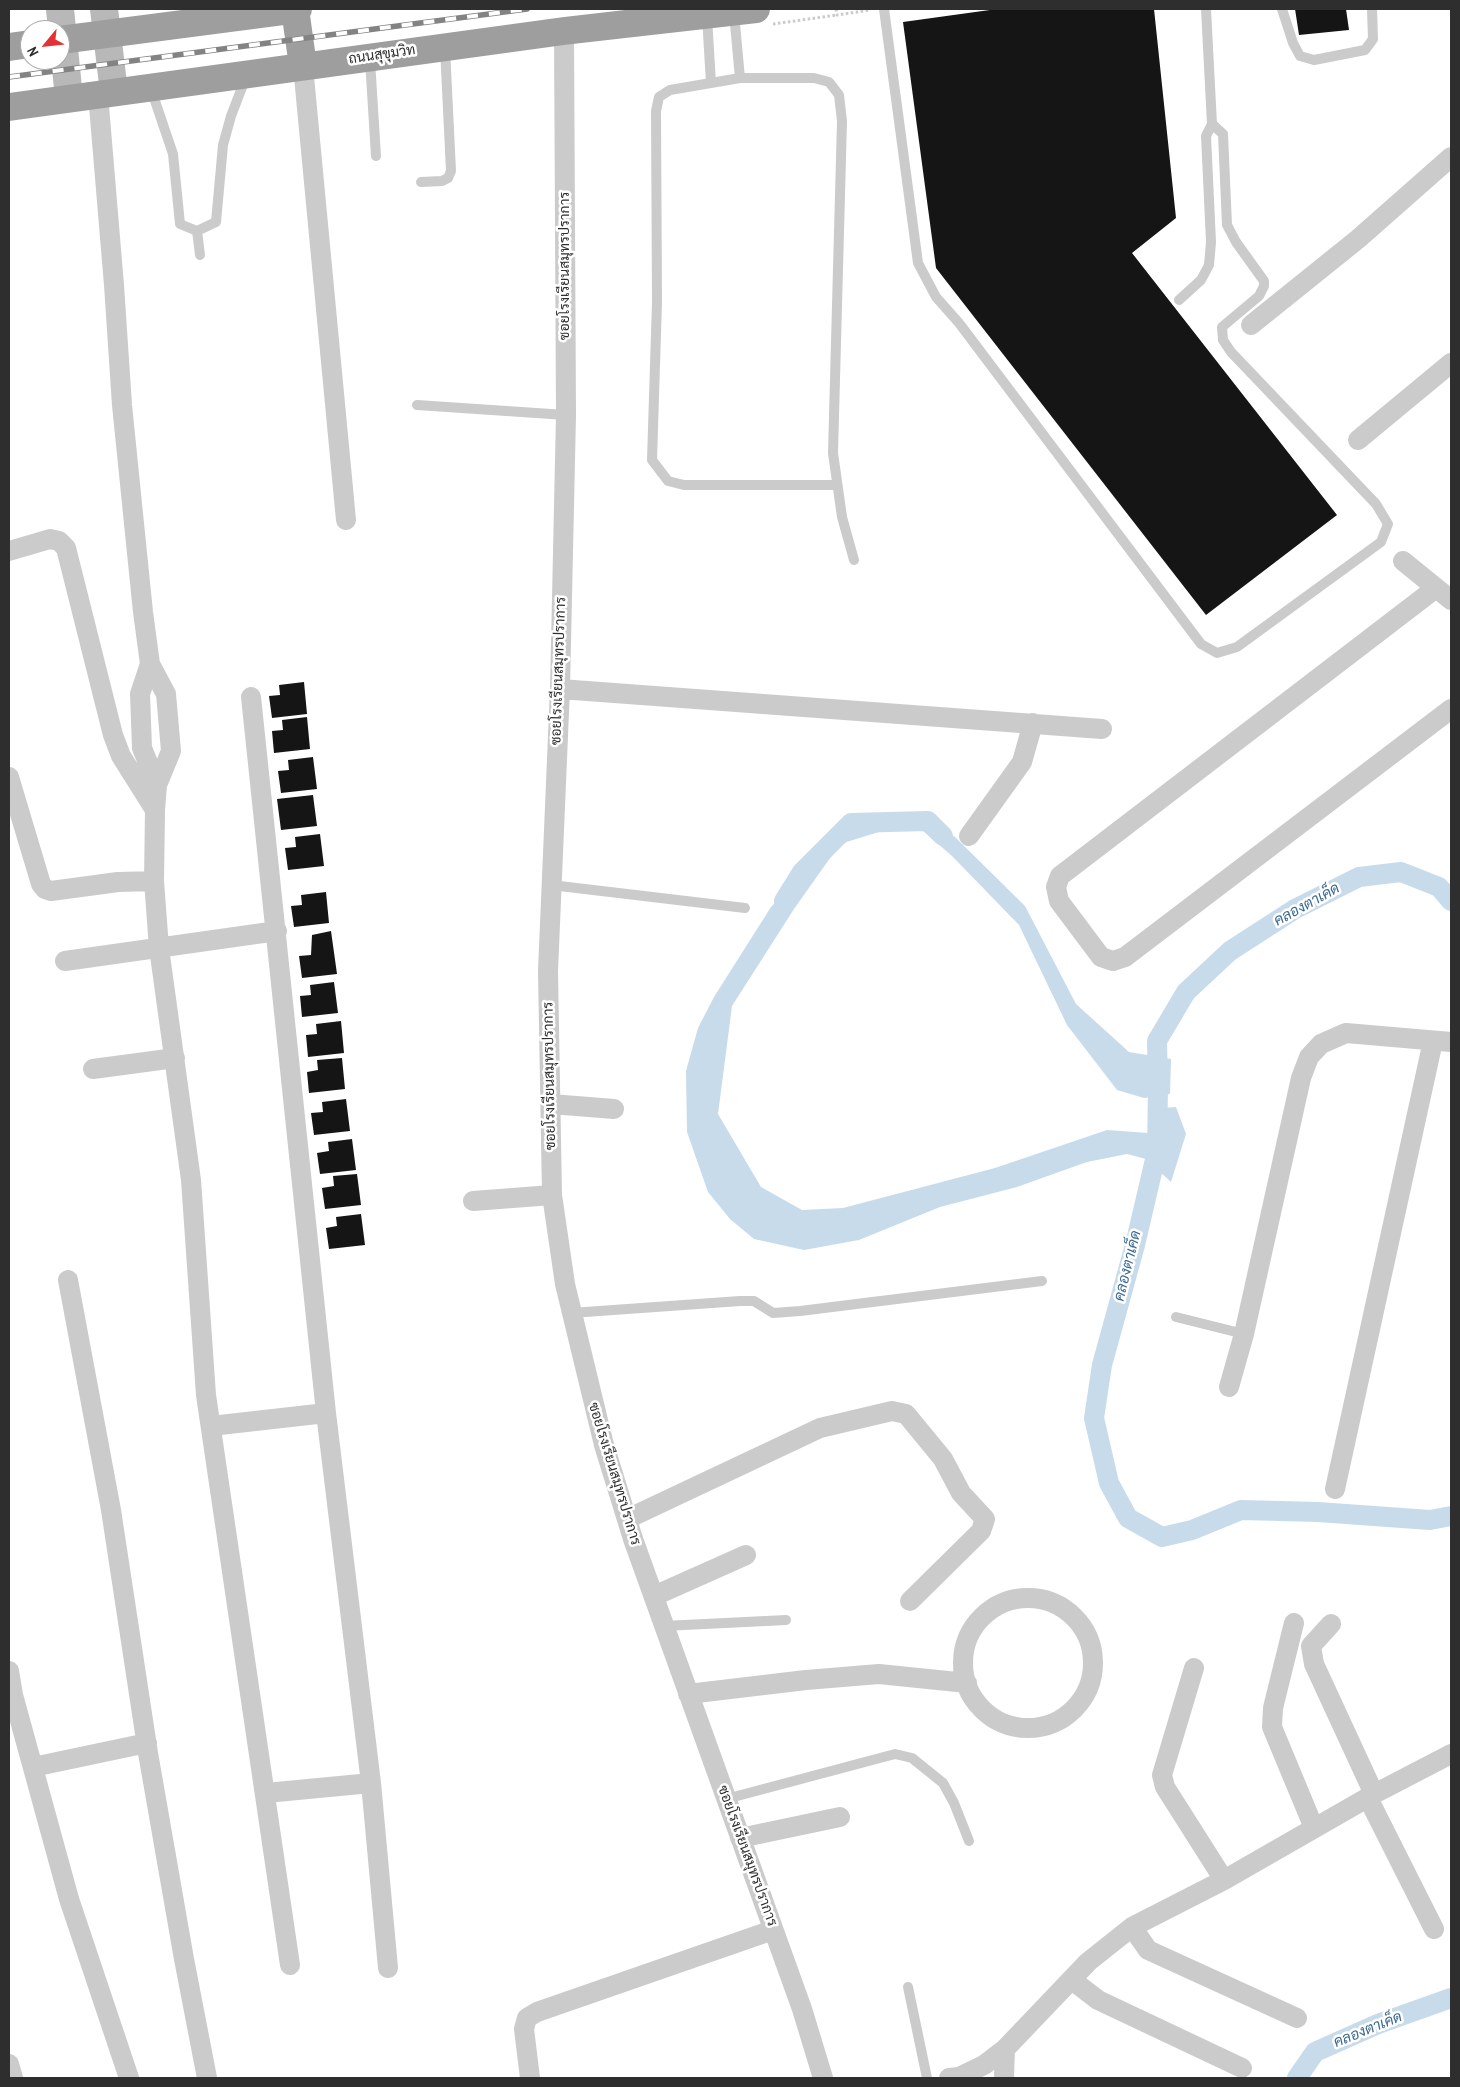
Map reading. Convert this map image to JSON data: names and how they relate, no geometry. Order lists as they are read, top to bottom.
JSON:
{
  "streets": {
    "highway": ["ถนนสุขุมวิท"],
    "street": ["ซอยโรงเรียนสมุทรปราการ"]
  },
  "crossings": [
    ["ถนนสุขุมวิท", "ซอยโรงเรียนสมุทรปราการ"]
  ],
  "water": ["คลองตาเค็ด"],
  "north": "bottom left"
}
